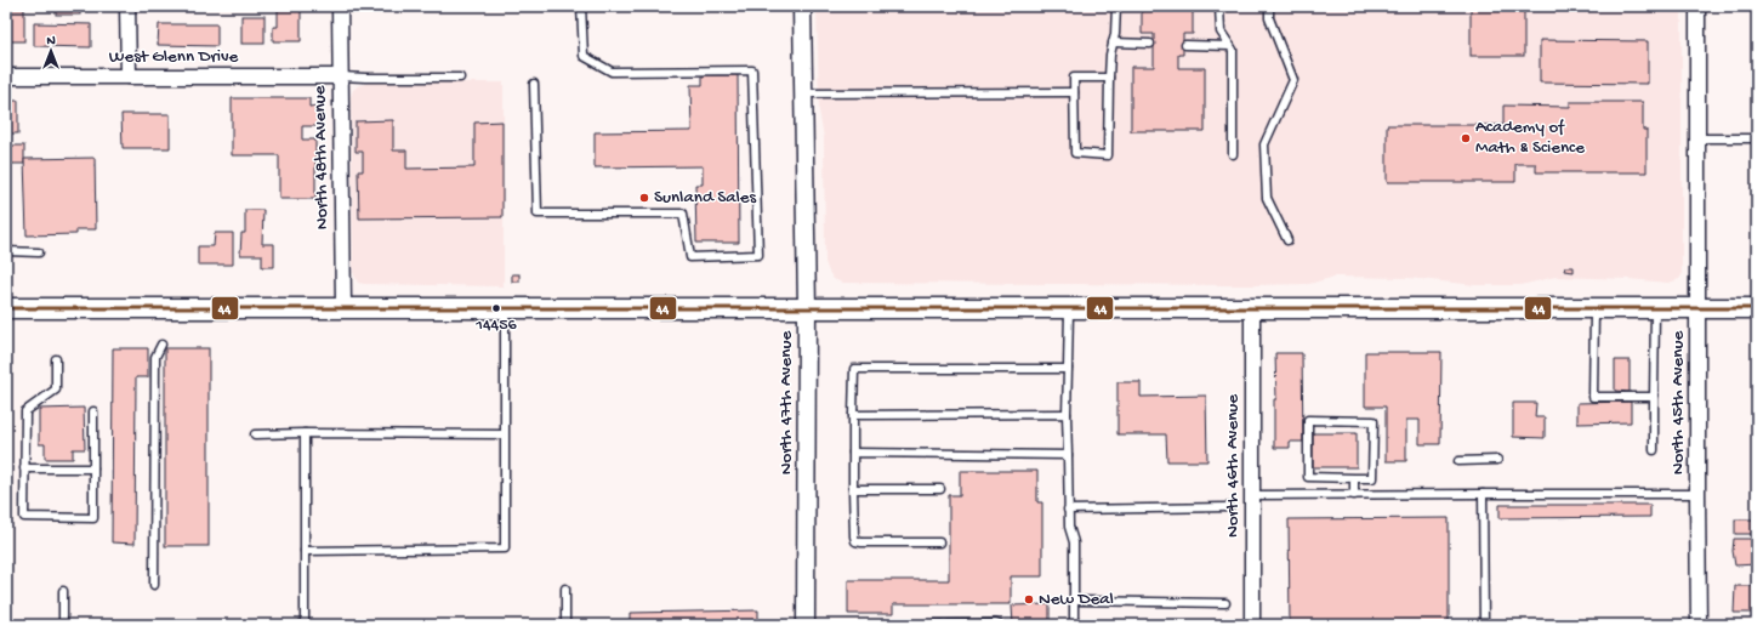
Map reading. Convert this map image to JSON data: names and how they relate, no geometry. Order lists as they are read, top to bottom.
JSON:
{
  "streets": {
    "street": [
      "West Glenn Drive",
      "North 48th Avenue",
      "North 47th Avenue",
      "North 45th Avenue",
      "North 46th Avenue"
    ]
  },
  "crossings": [
    ["West Glenn Drive", "North 48th Avenue"]
  ],
  "places": [
    "Academy of Math & Science",
    "Sunland Sales",
    "14456",
    "New Deal"
  ],
  "lines": ["transit line 44"],
  "north": "top"
}
